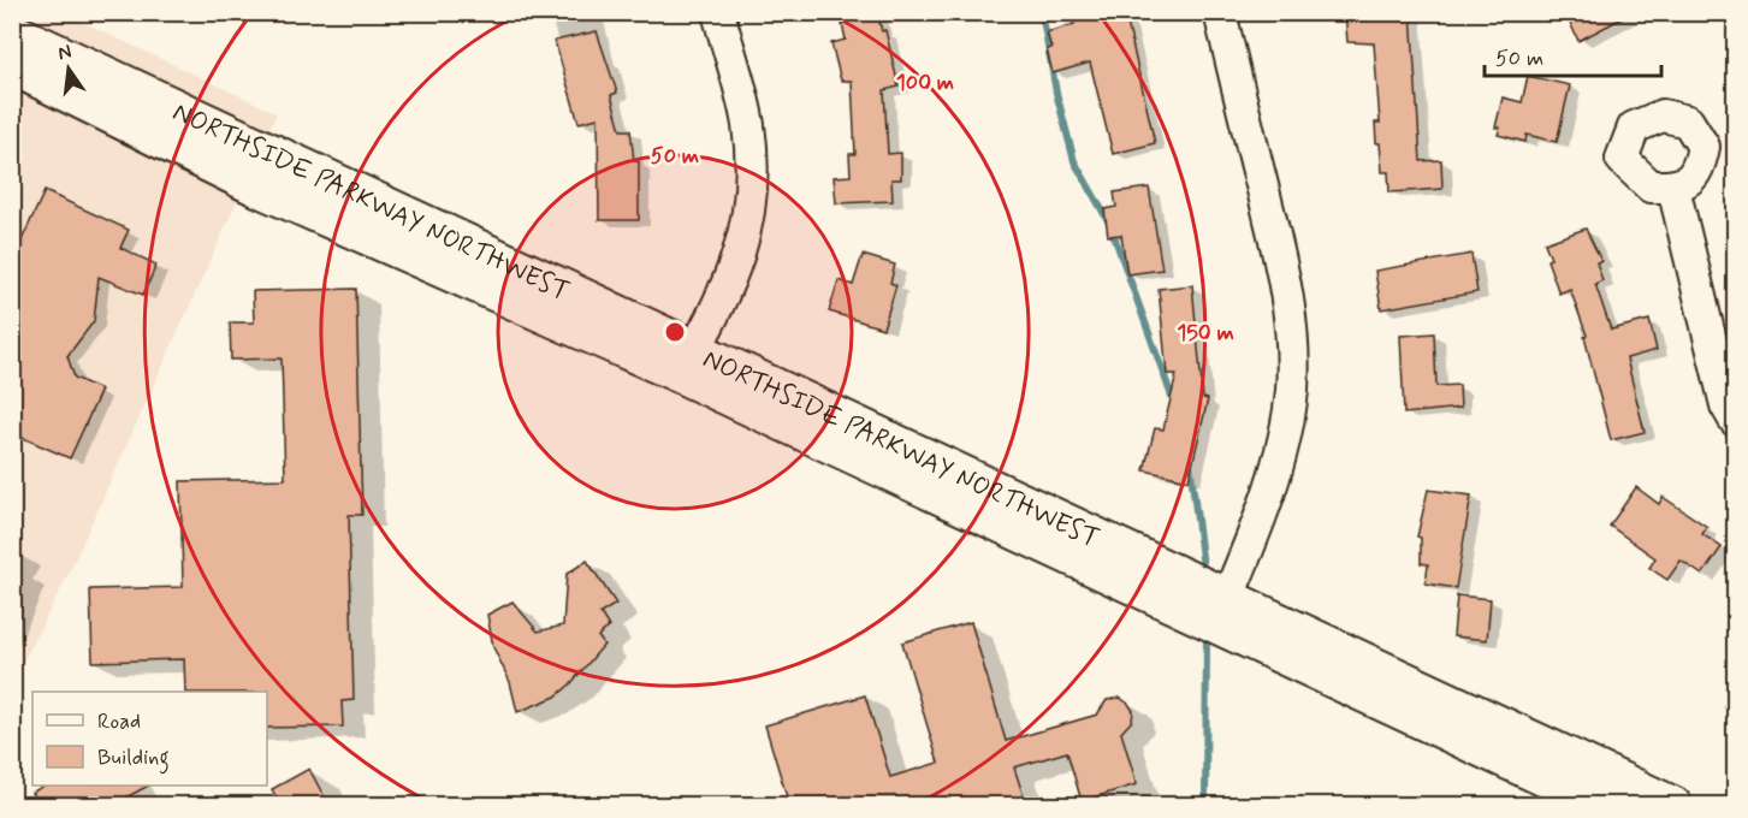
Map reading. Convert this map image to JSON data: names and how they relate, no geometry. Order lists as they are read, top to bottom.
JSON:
{
  "streets": {
    "main road": ["NORTHSIDE PARKWAY NORTHWEST"]
  },
  "legend": ["Road", "Building"],
  "scale_bar": "50 m",
  "north": "top",
  "rings": ["100 m", "50 m", "150 m"]
}
